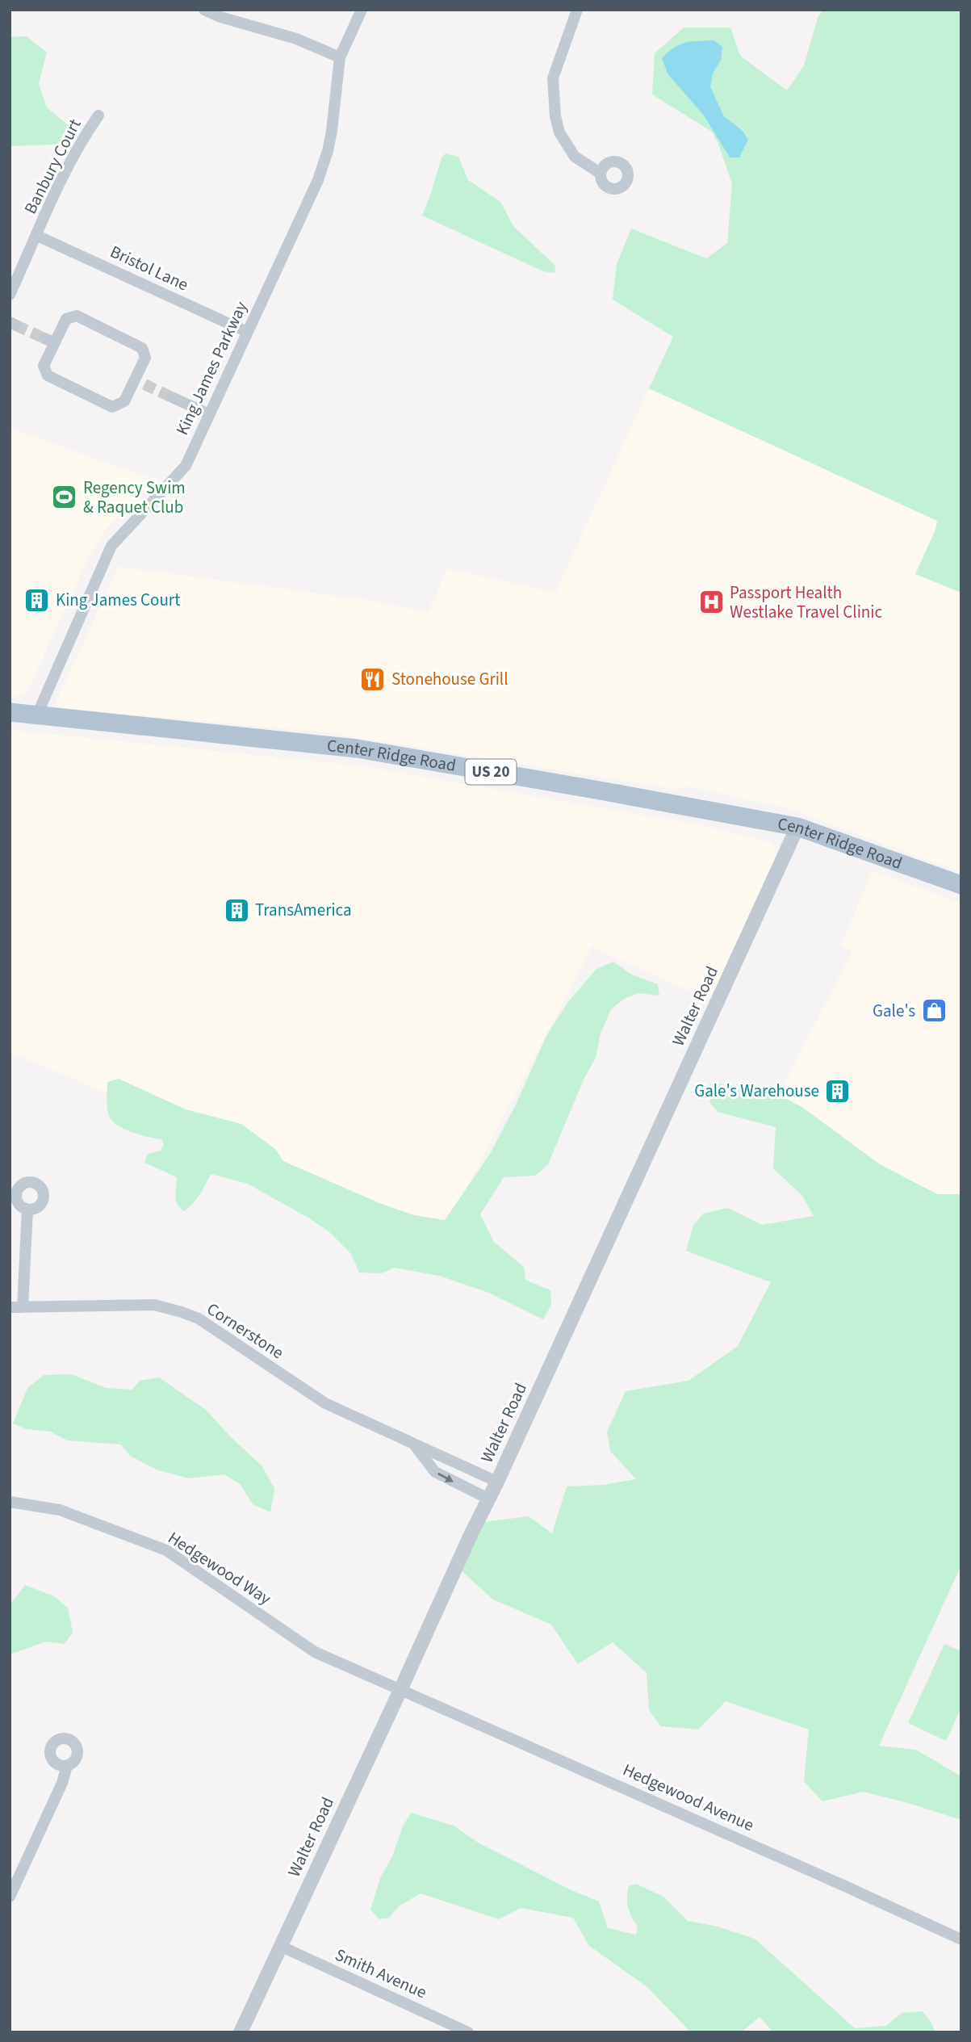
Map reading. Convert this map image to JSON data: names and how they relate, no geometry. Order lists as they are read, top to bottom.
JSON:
{
  "streets": {
    "main road": ["Center Ridge Road", "US 20"],
    "street": [
      "Banbury Court",
      "Bristol Lane",
      "King James Parkway",
      "Walter Road",
      "Cornerstone",
      "Hedgewood Way",
      "Hedgewood Avenue",
      "Smith Avenue"
    ]
  },
  "crossings": [
    ["Banbury Court", "Bristol Lane"],
    ["Bristol Lane", "King James Parkway"],
    ["King James Parkway", "Center Ridge Road"],
    ["Center Ridge Road", "Walter Road"],
    ["Walter Road", "Cornerstone"],
    ["Walter Road", "Hedgewood Way"],
    ["Walter Road", "Hedgewood Avenue"],
    ["Walter Road", "Smith Avenue"],
    ["Hedgewood Way", "Hedgewood Avenue"]
  ],
  "places": {
    "sports": ["Regency Swim & Raquet Club"],
    "building": ["King James Court", "TransAmerica", "Gale's Warehouse"],
    "hospital": ["Passport Health Westlake Travel Clinic"],
    "restaurant": ["Stonehouse Grill"],
    "shop": ["Gale's"]
  }
}
